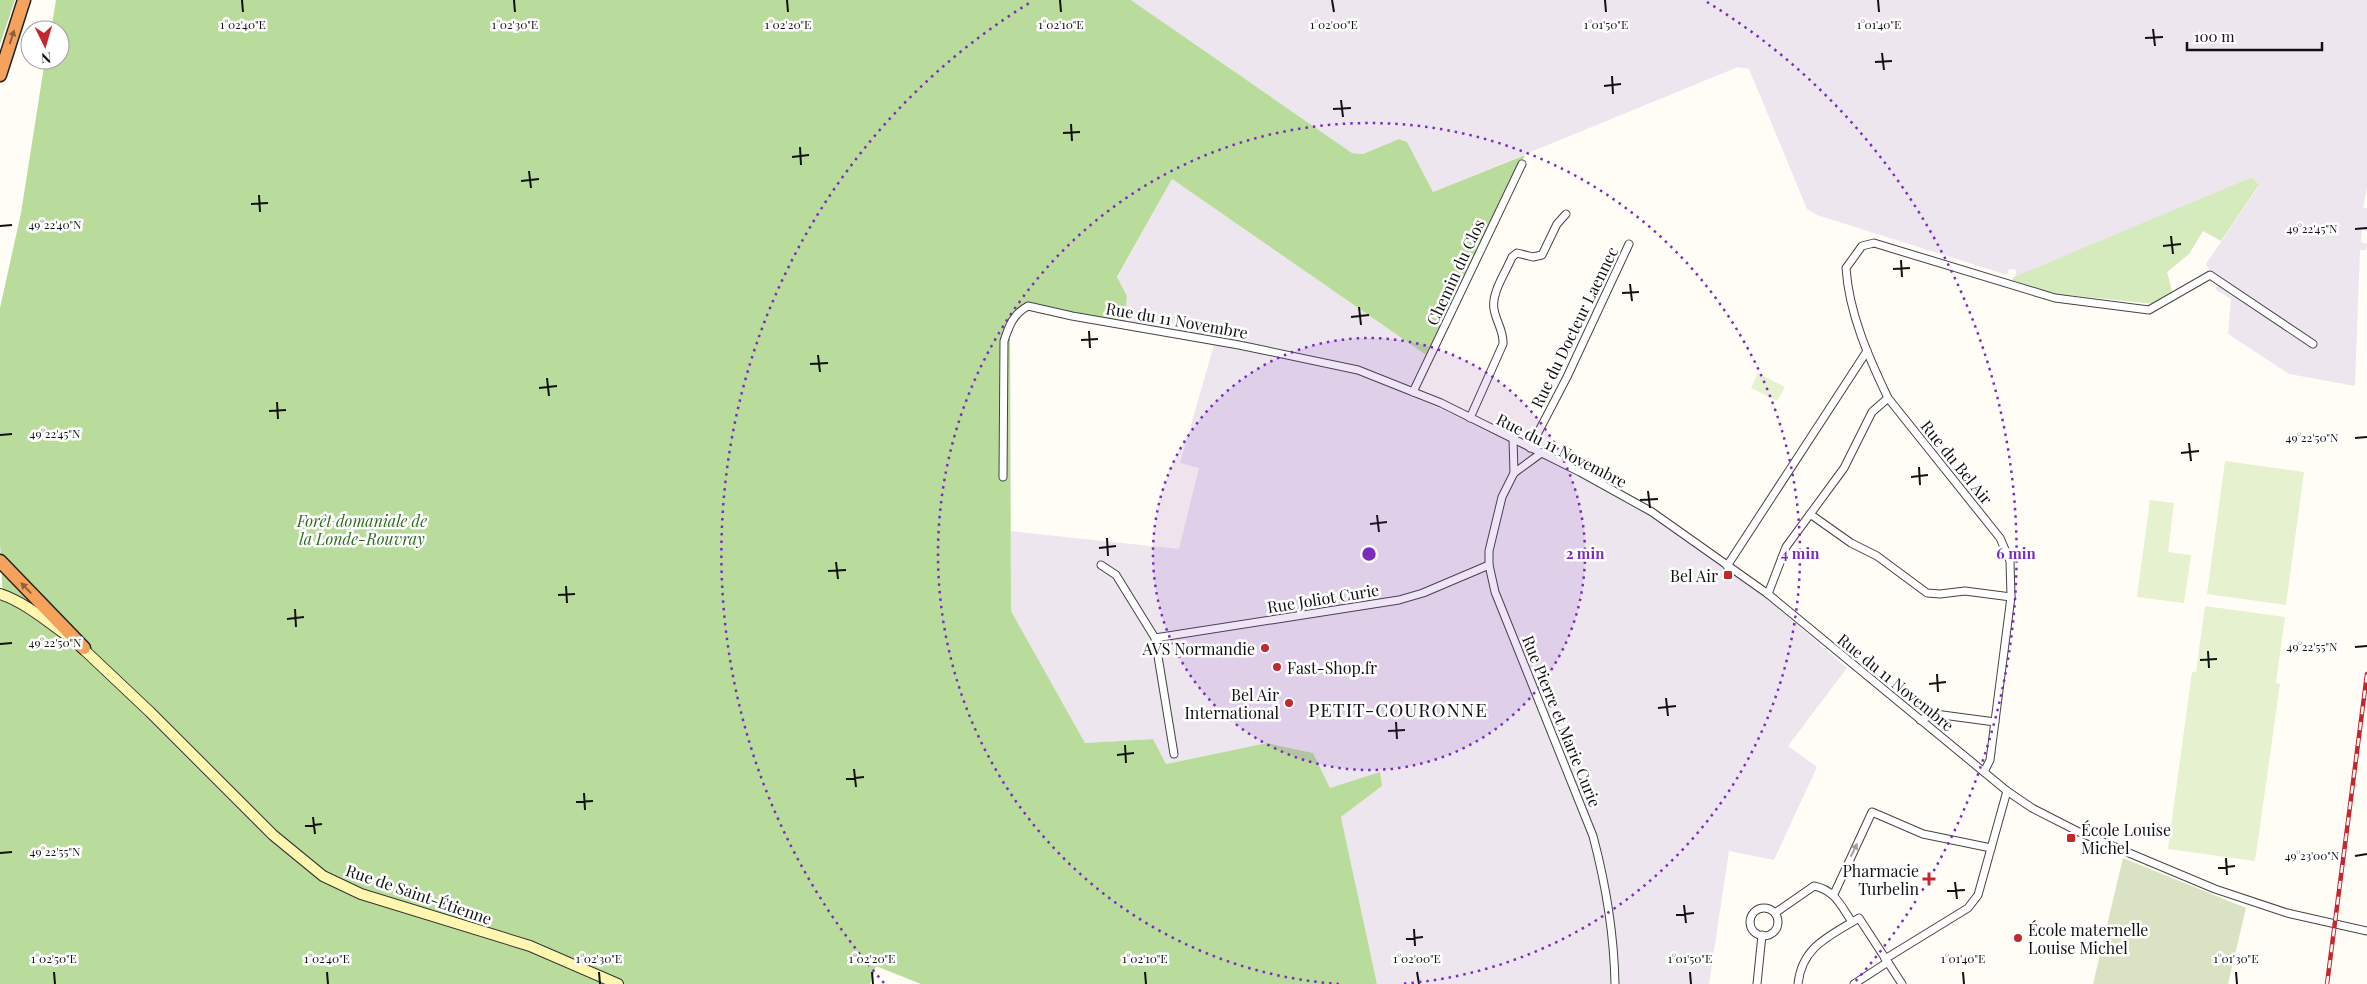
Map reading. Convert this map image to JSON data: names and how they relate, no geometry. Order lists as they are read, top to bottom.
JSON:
{
  "streets": {
    "street": [
      "Chemin du Clos",
      "Rue du 11 Novembre",
      "Rue du Docteur Laennec",
      "Rue du Bel Air",
      "Rue Joliot Curie",
      "Rue Pierre et Marie Curie",
      "Rue de Saint-Étienne"
    ]
  },
  "crossings": [
    ["Chemin du Clos", "Rue du 11 Novembre"],
    ["Rue du 11 Novembre", "Rue du Docteur Laennec"],
    ["Rue du 11 Novembre", "Rue du Bel Air"],
    ["Rue du 11 Novembre", "Rue Pierre et Marie Curie"],
    ["Rue Joliot Curie", "Rue Pierre et Marie Curie"]
  ],
  "districts": ["PETIT-COURONNE"],
  "parks": ["Forêt domaniale de la Londe-Rouvray"],
  "places": {
    "transit": ["Bel Air", "École Louise Michel"],
    "other": [
      "AVS Normandie",
      "Fast-Shop.fr",
      "Bel Air International",
      "École maternelle Louise Michel"
    ],
    "health": ["Pharmacie Turbelin"]
  },
  "scale_bar": "100 m",
  "north": "bottom",
  "coordinates": [
    "1°02'40\"E",
    "1°02'30\"E",
    "1°02'20\"E",
    "1°02'10\"E",
    "1°02'00\"E",
    "1°01'50\"E",
    "1°01'40\"E",
    "49°22'40\"N",
    "49°22'45\"N",
    "49°22'50\"N",
    "49°22'55\"N",
    "49°23'00\"N",
    "1°02'50\"E",
    "1°01'30\"E"
  ],
  "rings": ["2 min", "4 min", "6 min"]
}
